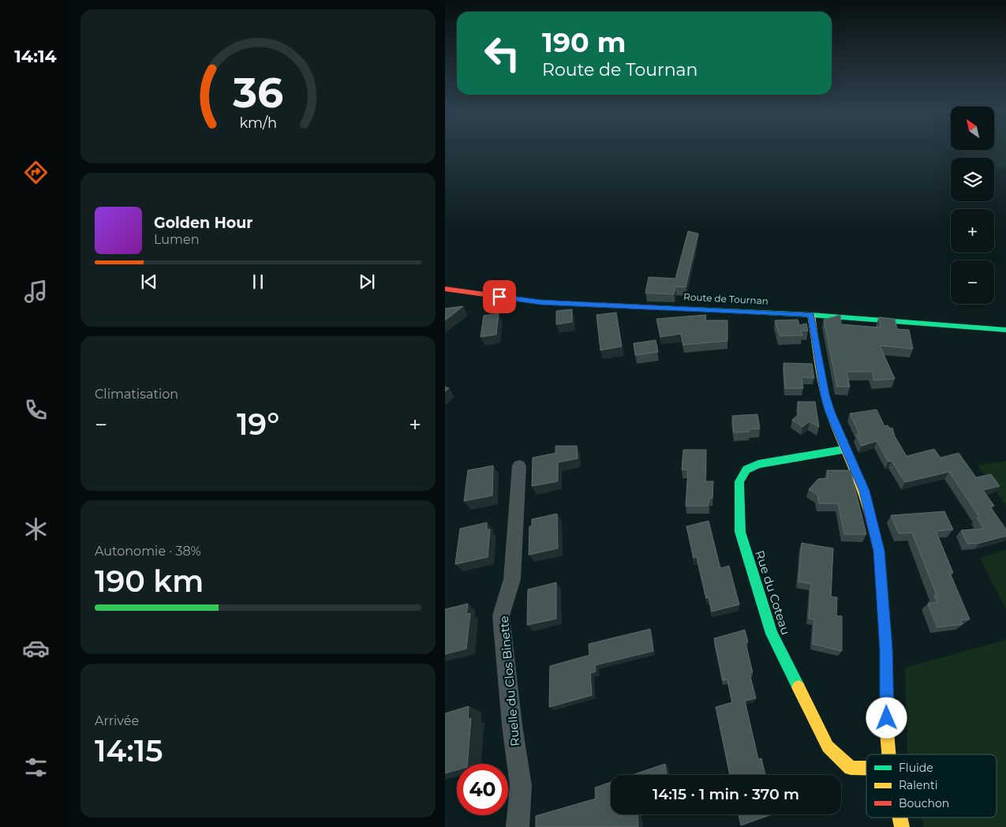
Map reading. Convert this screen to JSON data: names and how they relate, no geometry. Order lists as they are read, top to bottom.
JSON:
{
  "streets": {
    "street": ["Route de Tournan", "Rue du Coteau", "Ruelle du Clos Binette"]
  },
  "legend": ["Fluide", "Ralenti", "Bouchon"],
  "north": "top left",
  "page": {
    "tabs": "14:14",
    "turn": ["190 m", "Route de Tournan"],
    "map_buttons": ["+", "−"],
    "song": ["Golden Hour", "Lumen"],
    "tile": [
      "Climatisation",
      ["Autonomie · 38%", "190 km"],
      ["Arrivée", "14:15"]
    ],
    "heat": ["−", "19°", "+"],
    "limit": "40",
    "trip": "14:15 · 1 min · 370 m",
    "gauge": ["36", "km/h"]
  }
}
